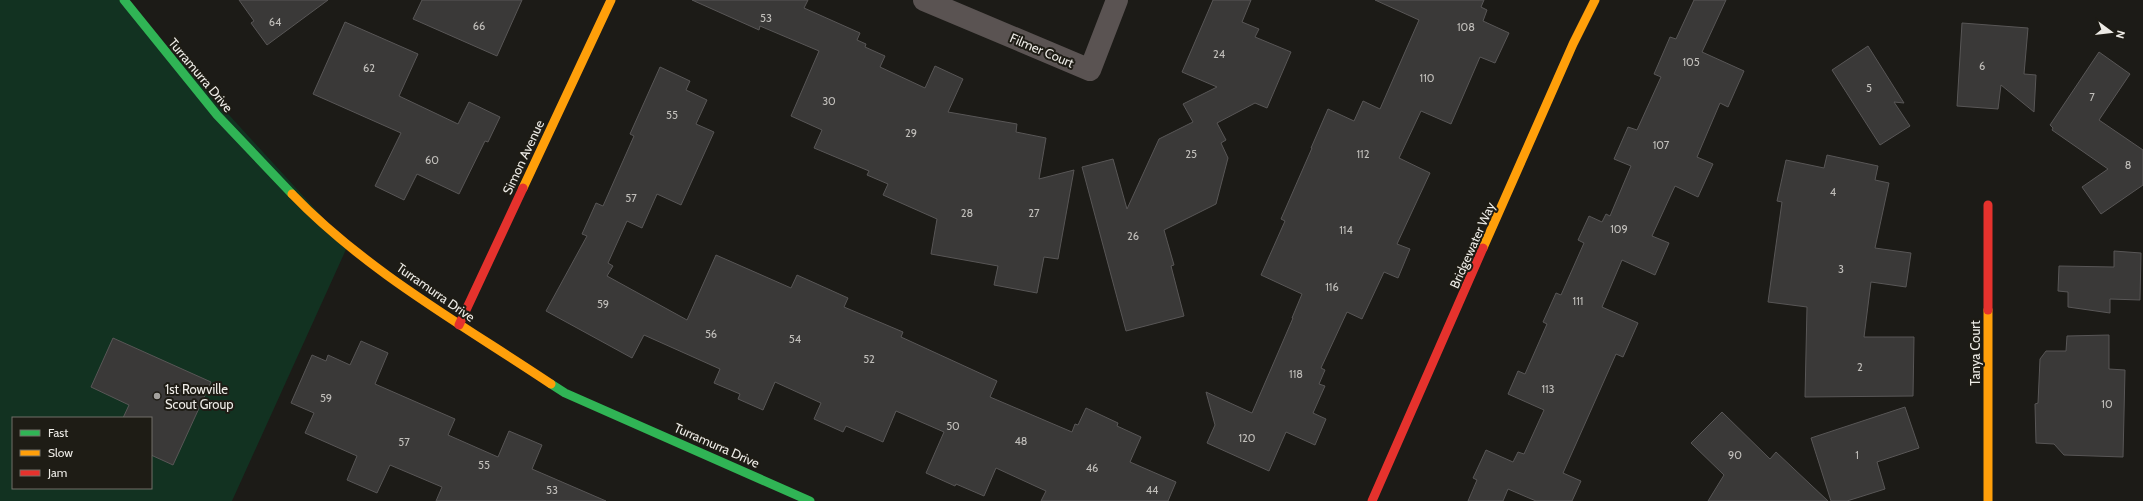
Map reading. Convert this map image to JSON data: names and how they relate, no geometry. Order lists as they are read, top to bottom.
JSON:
{
  "streets": {
    "street": [
      "Filmer Court",
      "Turramurra Drive",
      "Simon Avenue",
      "Bridgewater Way",
      "Tanya Court"
    ]
  },
  "crossings": [
    ["Turramurra Drive", "Simon Avenue"]
  ],
  "places": ["1st Rowville Scout Group"],
  "house_numbers": [
    "53",
    "64",
    "66",
    "108",
    "24",
    "105",
    "6",
    "62",
    "110",
    "5",
    "7",
    "30",
    "55",
    "29",
    "107",
    "25",
    "112",
    "60",
    "8",
    "4",
    "57",
    "28",
    "27",
    "109",
    "114",
    "26",
    "3",
    "116",
    "111",
    "59",
    "56",
    "54",
    "52",
    "2",
    "118",
    "113",
    "59",
    "10",
    "50",
    "120",
    "48",
    "57",
    "90",
    "1",
    "55",
    "46",
    "53",
    "44"
  ],
  "legend": ["Fast", "Slow", "Jam"],
  "north": "right"
}
